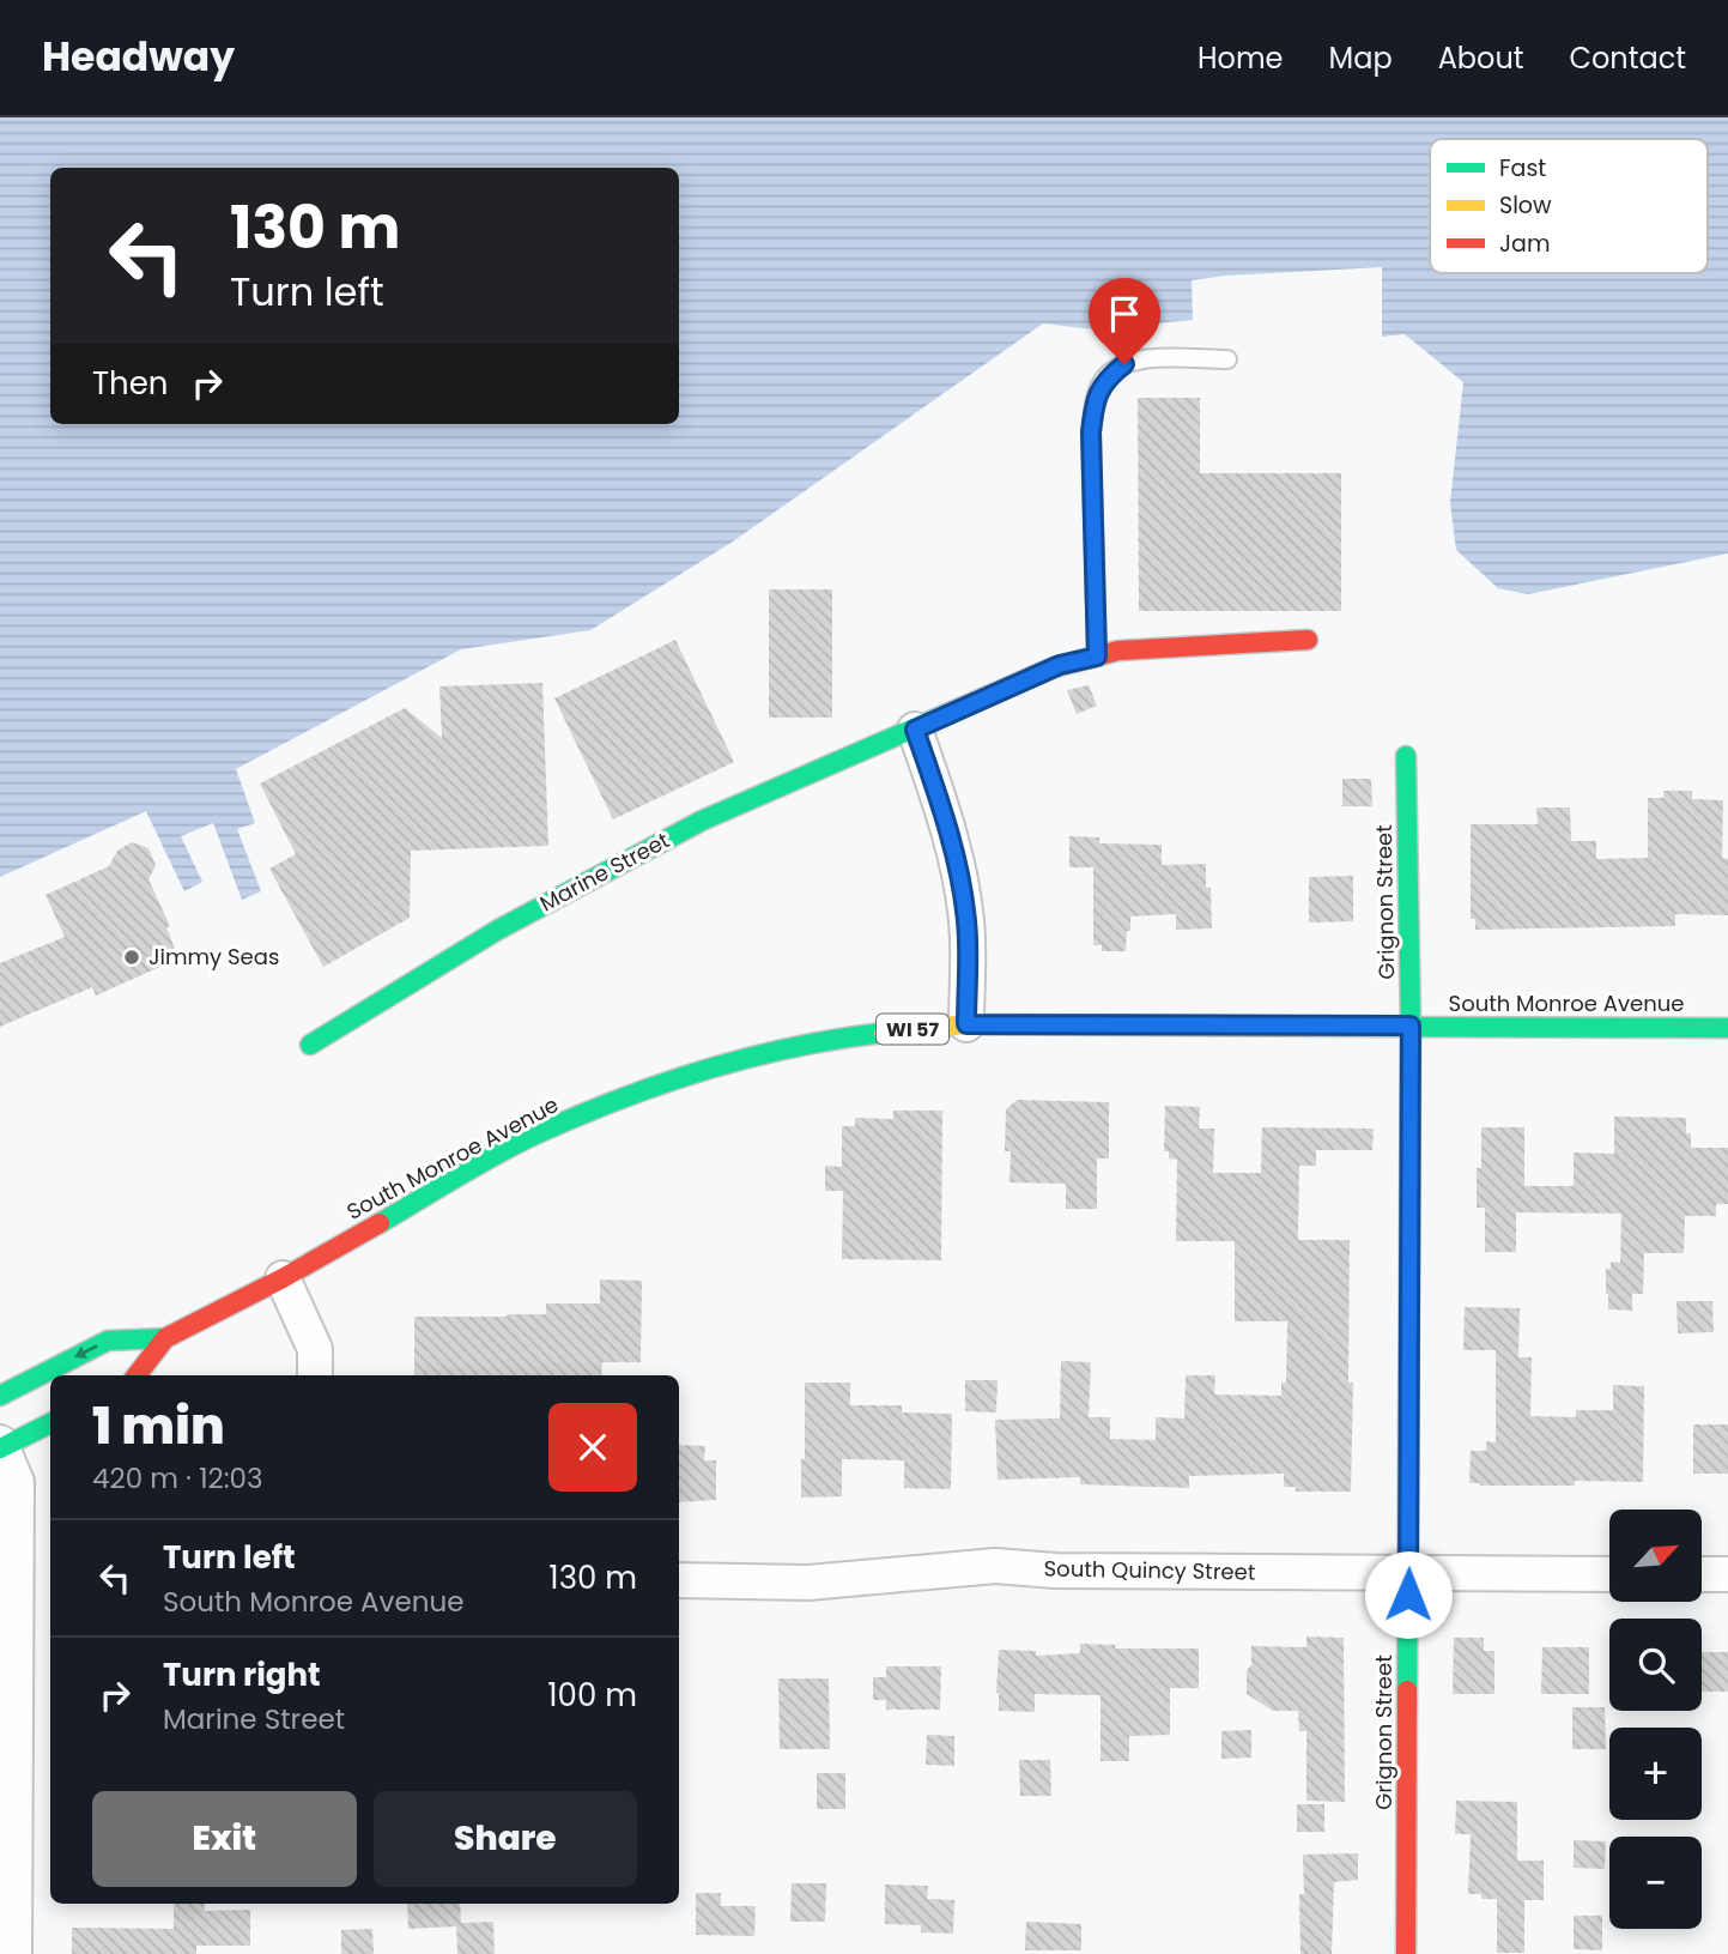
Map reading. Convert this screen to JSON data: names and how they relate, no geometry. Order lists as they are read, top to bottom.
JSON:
{
  "streets": {
    "street": [
      "Marine Street",
      "Grignon Street",
      "South Monroe Avenue",
      "WI 57",
      "South Quincy Street"
    ]
  },
  "crossings": [
    ["Grignon Street", "South Monroe Avenue"],
    ["Grignon Street", "South Quincy Street"]
  ],
  "places": ["Jimmy Seas"],
  "legend": ["Fast", "Slow", "Jam"],
  "north": "top right",
  "page": {
    "header": "Headway",
    "nav": [
      "Home",
      "Map",
      "About",
      "Contact"
    ],
    "turn": ["130 m", "Turn left"],
    "then": "Then",
    "heading": ["1 min", "420 m · 12:03"],
    "map_buttons": ["+", "−"],
    "list": [
      {
        "name": "Turn left",
        "note": "South Monroe Avenue",
        "value": "130 m"
      },
      {
        "name": "Turn right",
        "note": "Marine Street",
        "value": "100 m"
      }
    ],
    "buttons": ["Exit", "Share"]
  }
}
